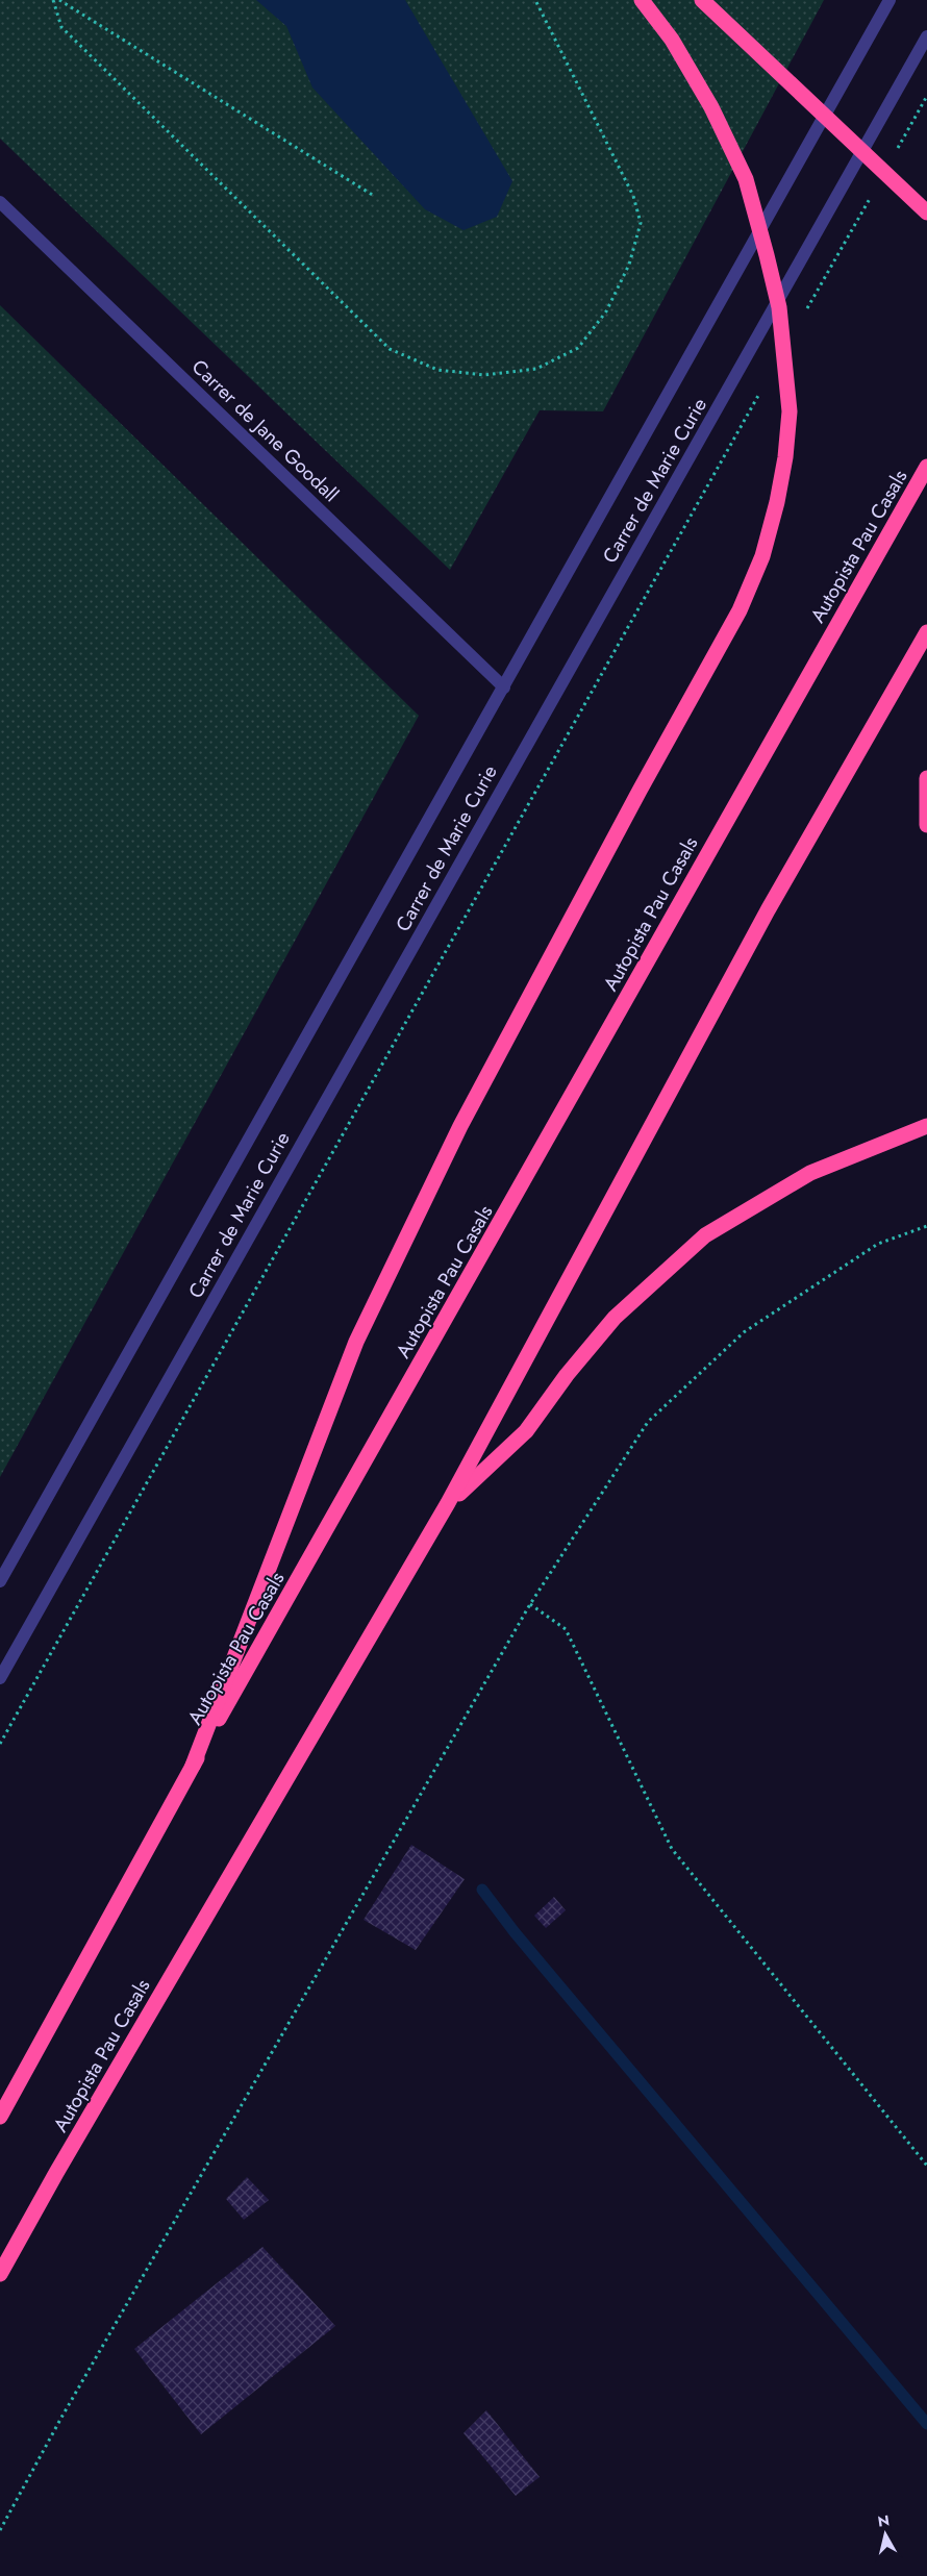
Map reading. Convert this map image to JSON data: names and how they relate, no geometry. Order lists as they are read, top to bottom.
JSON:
{
  "streets": {
    "highway": ["Autopista Pau Casals"],
    "street": ["Carrer de Jane Goodall", "Carrer de Marie Curie"]
  },
  "crossings": [
    ["Carrer de Jane Goodall", "Carrer de Marie Curie"]
  ],
  "north": "top"
}
